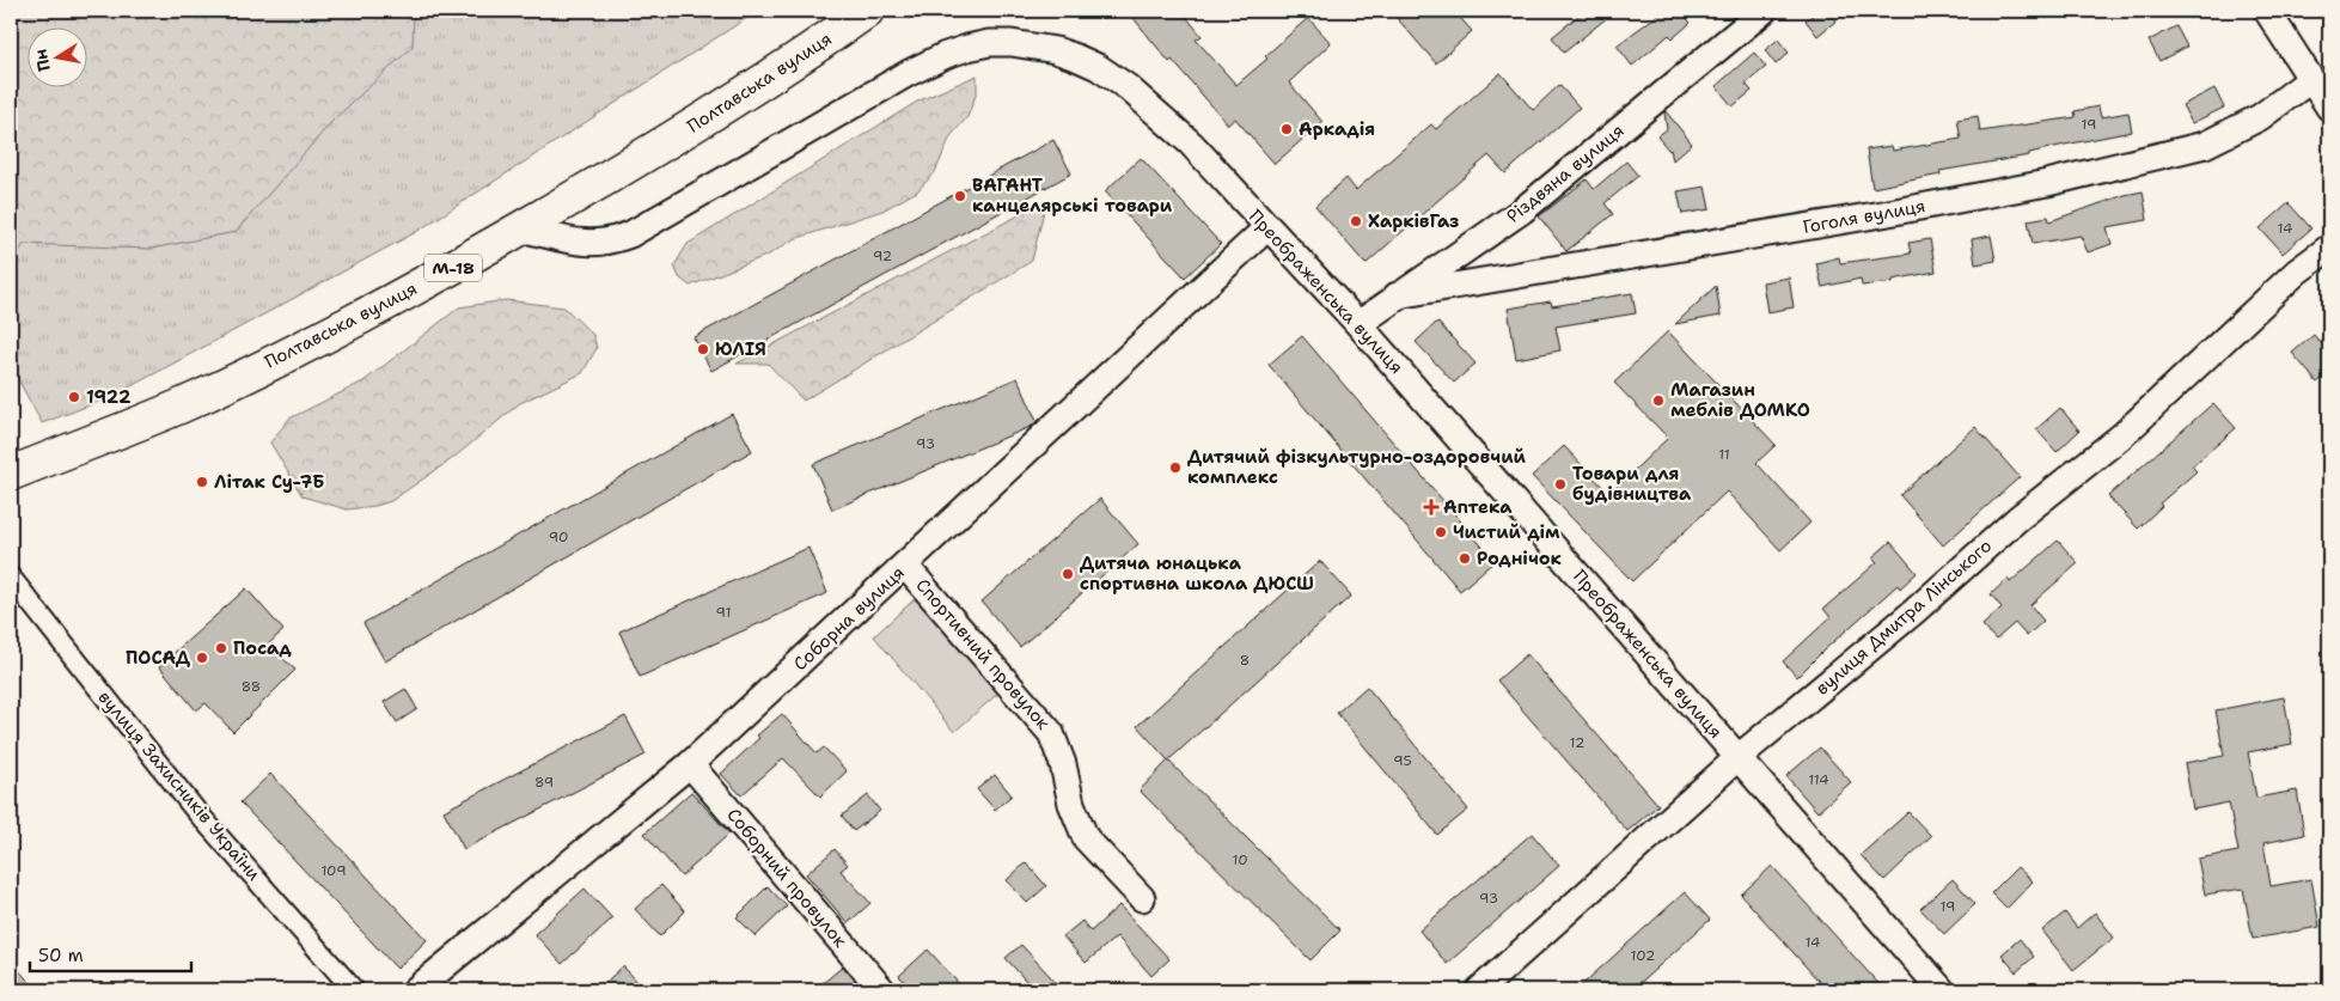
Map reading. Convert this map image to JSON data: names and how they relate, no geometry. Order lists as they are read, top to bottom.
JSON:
{
  "streets": {
    "highway": ["Полтавська вулиця", "М-18"],
    "street": [
      "Різдвяна вулиця",
      "Гоголя вулиця",
      "Преображенська вулиця",
      "вулиця Дмитра Лінського",
      "Соборна вулиця",
      "Спортивний провулок",
      "вулиця Захисників України",
      "Соборний провулок"
    ]
  },
  "crossings": [
    ["Полтавська вулиця", "Преображенська вулиця"],
    ["Різдвяна вулиця", "Гоголя вулиця"],
    ["Різдвяна вулиця", "Преображенська вулиця"],
    ["Преображенська вулиця", "вулиця Дмитра Лінського"],
    ["Преображенська вулиця", "Соборна вулиця"],
    ["Соборна вулиця", "Спортивний провулок"],
    ["Соборна вулиця", "Соборний провулок"]
  ],
  "places": {
    "other": [
      "Аркадія",
      "ВАГАНТ канцелярські товари",
      "ХарківГаз",
      "ЮЛІЯ",
      "1922",
      "Магазин меблів ДОМКО",
      "Дитячий фізкультурно-оздоровчий комплекс",
      "Літак Су-7Б",
      "Товари для будівництва",
      "Чистий дім",
      "Роднічок",
      "Дитяча юнацька спортивна школа ДЮСШ",
      "Посад",
      "ПОСАД"
    ],
    "health": ["Аптека"]
  },
  "house_numbers": [
    "19",
    "14",
    "92",
    "93",
    "11",
    "90",
    "91",
    "8",
    "88",
    "12",
    "95",
    "114",
    "89",
    "10",
    "109",
    "93",
    "19",
    "14",
    "102"
  ],
  "scale_bar": "50 m",
  "north": "left"
}
